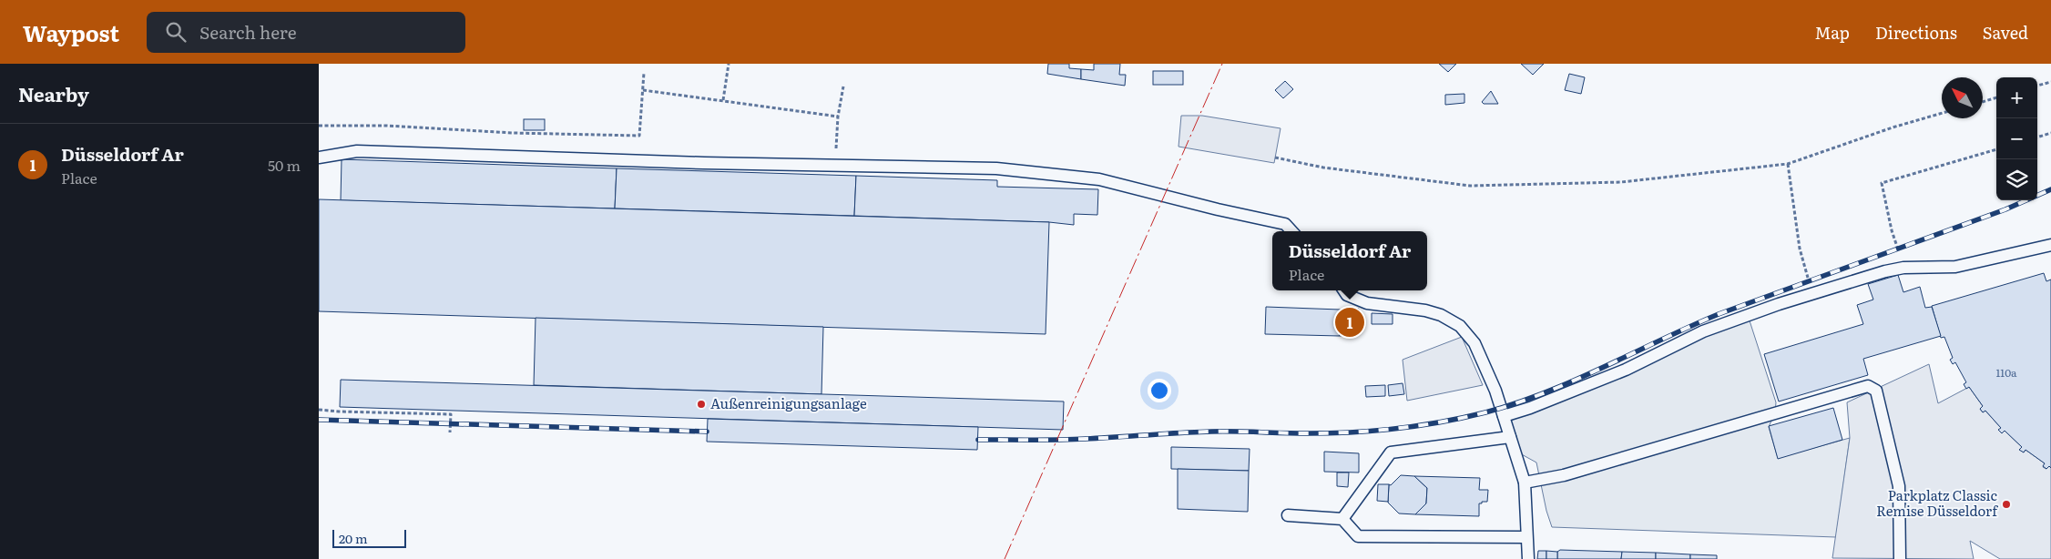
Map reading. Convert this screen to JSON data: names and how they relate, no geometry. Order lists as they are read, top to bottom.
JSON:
{
  "places": ["Außenreinigungsanlage", "Parkplatz Classic Remise Düsseldorf"],
  "house_numbers": ["110a"],
  "scale_bar": "20 m",
  "north": "top left",
  "page": {
    "header": "Waypost",
    "search": "Search here",
    "nav": ["Map", "Directions", "Saved"],
    "heading": "Nearby",
    "map_buttons": ["+", "−"],
    "list": [
      {
        "mark": "1",
        "name": "Düsseldorf Ar",
        "note": "Place",
        "value": "50 m"
      }
    ],
    "popup": ["Düsseldorf Ar", "Place"],
    "pins": "1",
    "scale": "20 m"
  }
}
